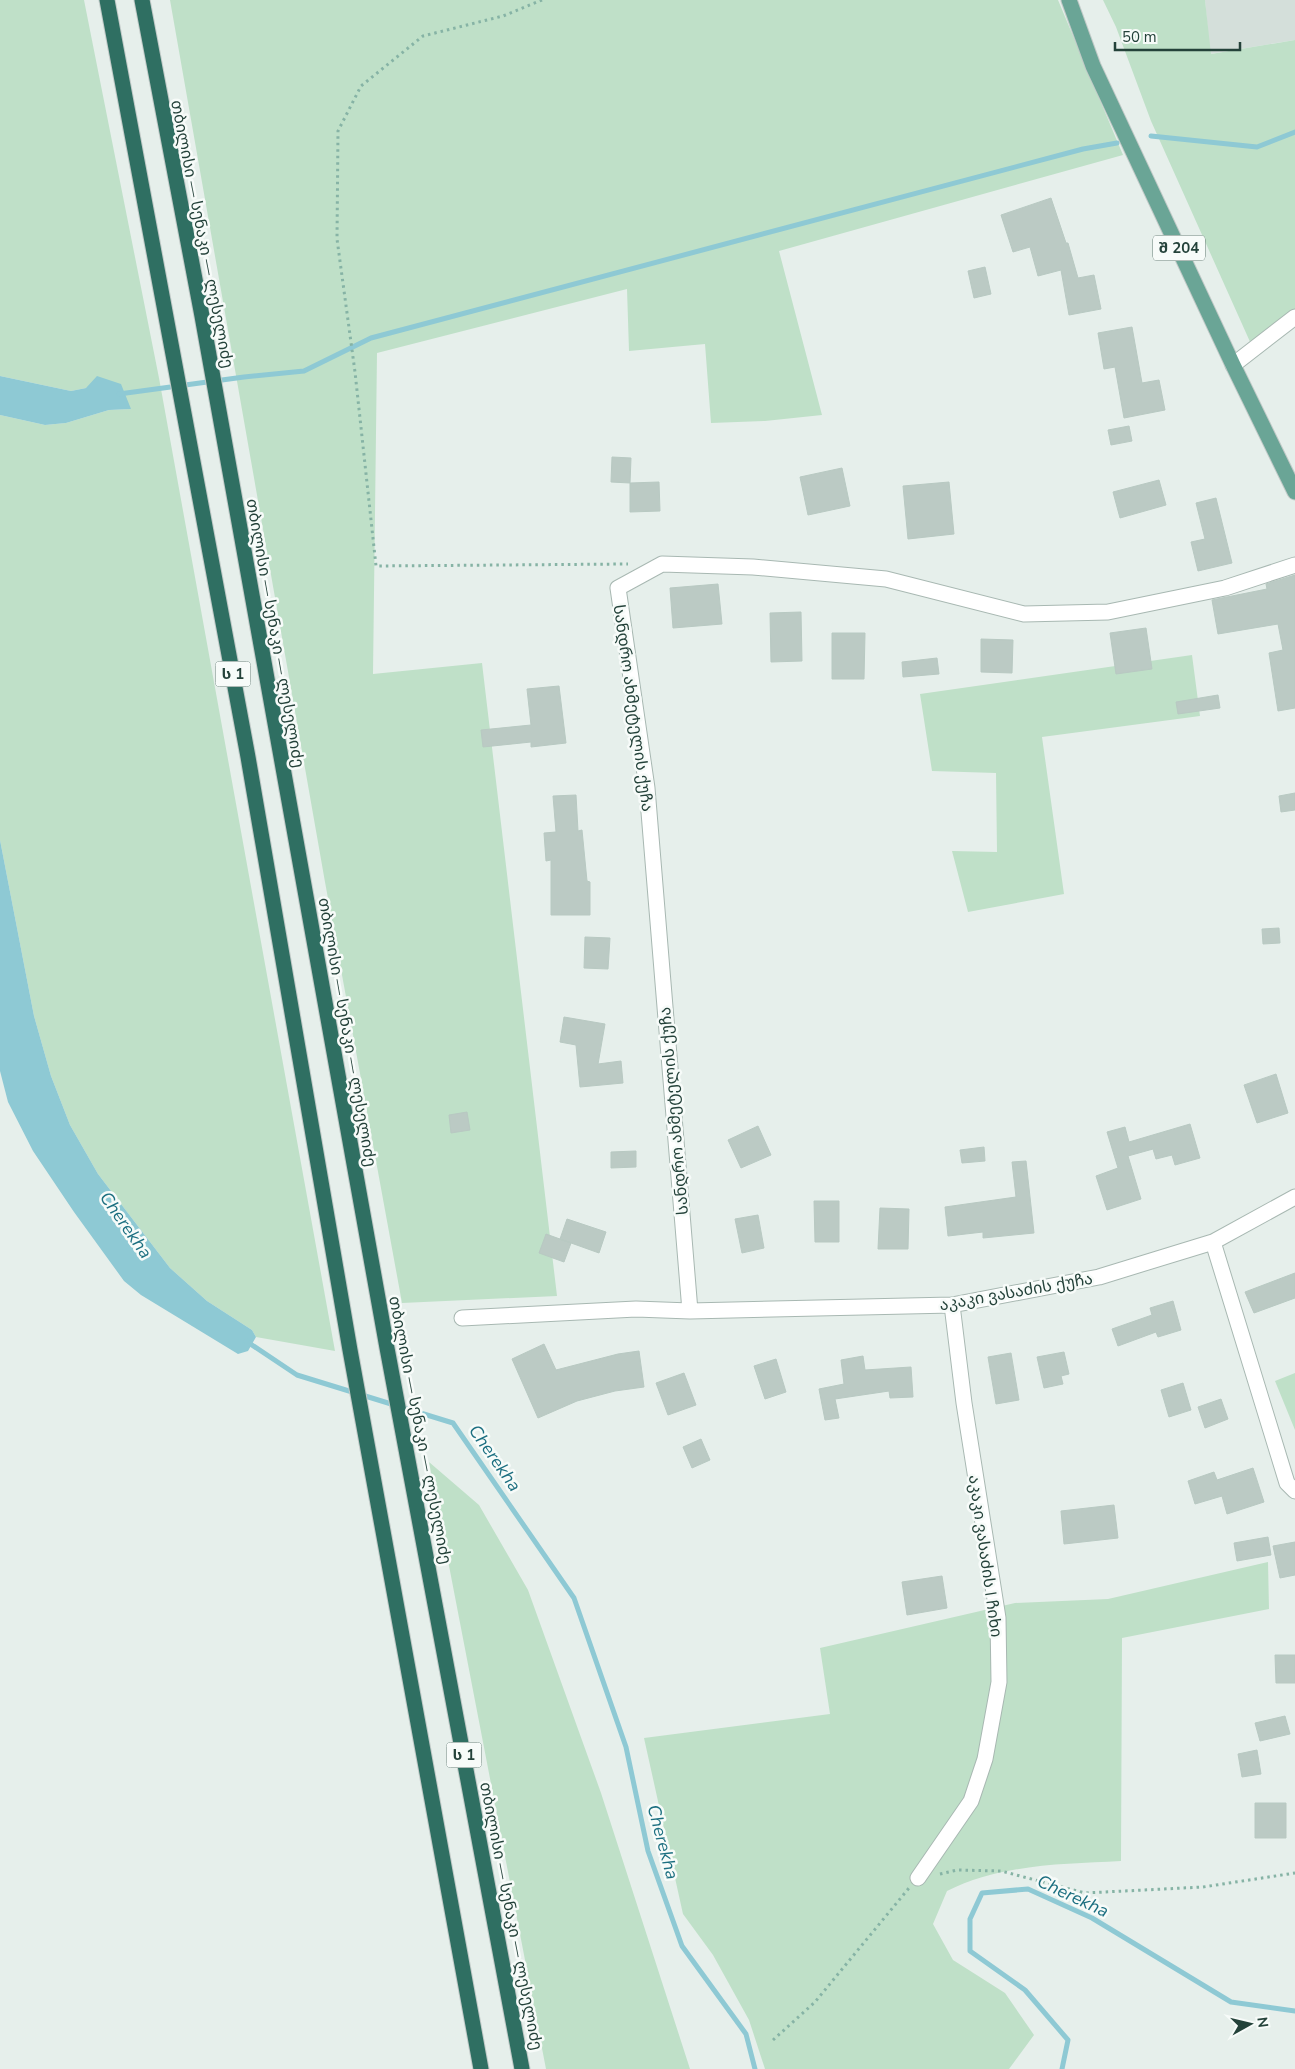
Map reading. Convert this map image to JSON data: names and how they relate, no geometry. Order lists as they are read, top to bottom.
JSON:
{
  "streets": {
    "highway": ["თბილისი — სენაკი — ლესელიძე", "ს 1"],
    "main road": ["შ 204"],
    "street": ["სანდრო ახმეტელის ქუჩა", "აკაკი ვასაძის ქუჩა", "აკაკი ვასაძის I ჩიხი"]
  },
  "crossings": [
    ["სანდრო ახმეტელის ქუჩა", "აკაკი ვასაძის ქუჩა"],
    ["აკაკი ვასაძის ქუჩა", "აკაკი ვასაძის I ჩიხი"]
  ],
  "water": ["Cherekha"],
  "scale_bar": "50 m",
  "north": "right"
}
